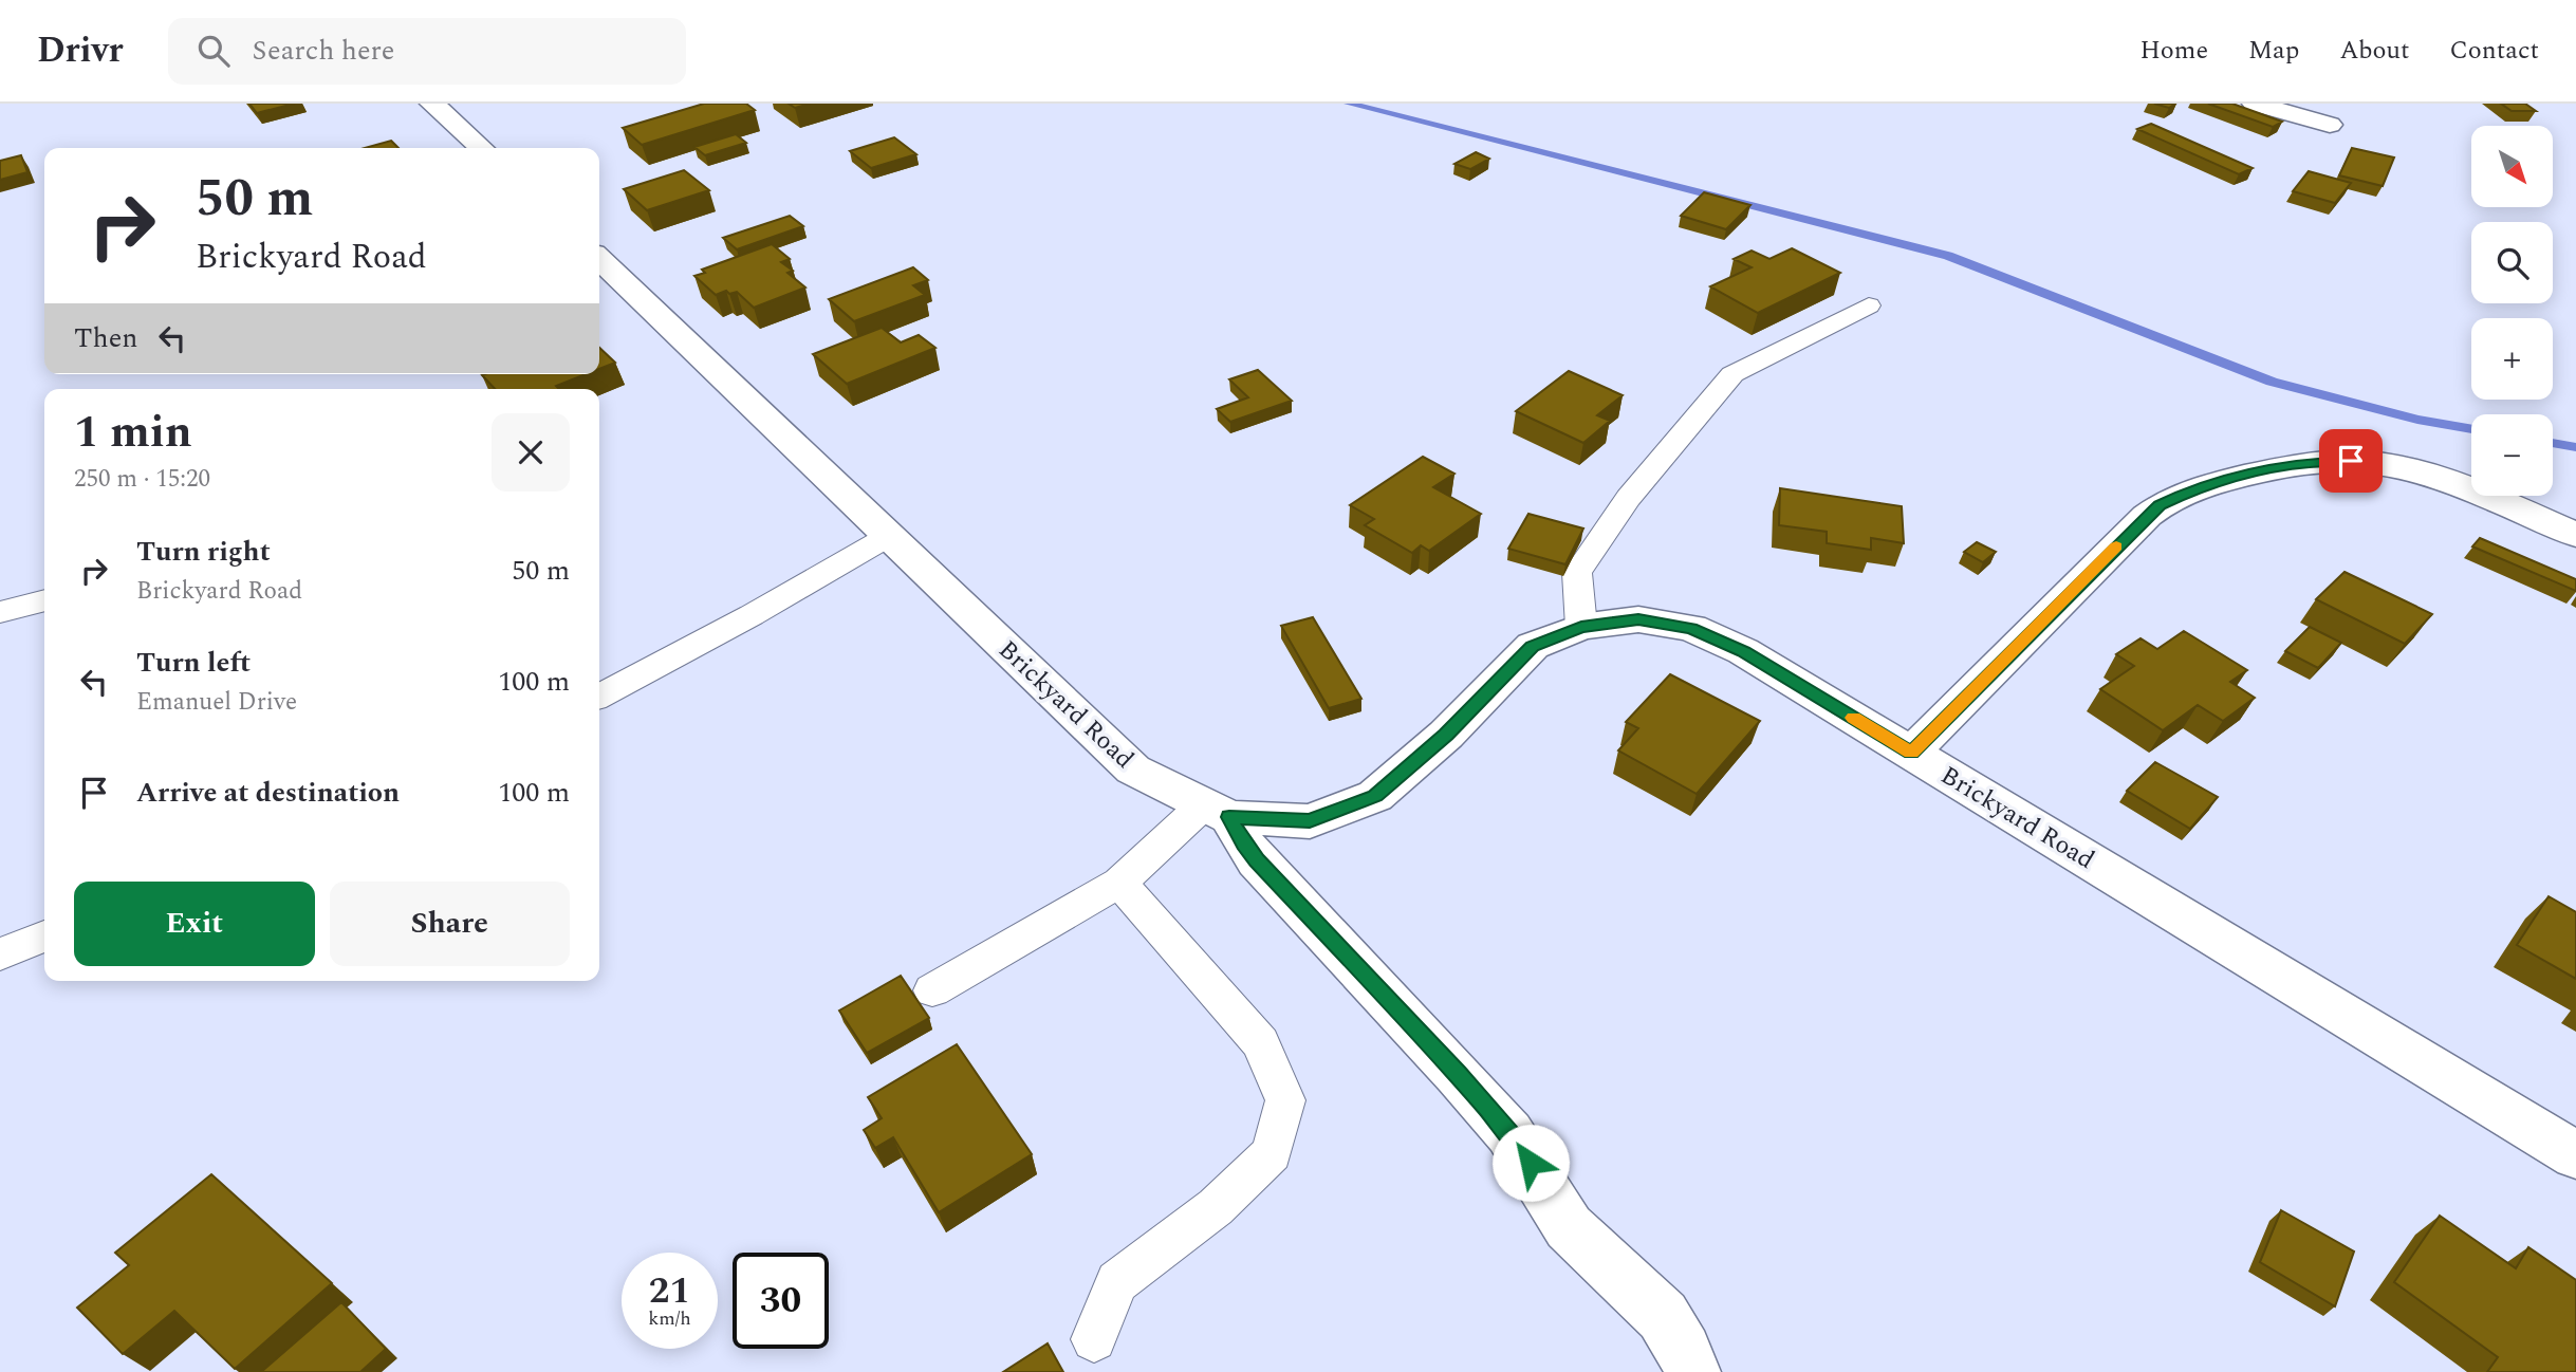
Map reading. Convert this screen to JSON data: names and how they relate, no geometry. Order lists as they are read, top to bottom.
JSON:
{
  "streets": {
    "street": ["Brickyard Road"]
  },
  "north": "bottom right",
  "page": {
    "header": "Drivr",
    "search": "Search here",
    "nav": [
      "Home",
      "Map",
      "About",
      "Contact"
    ],
    "map_buttons": ["+", "−"],
    "turn": ["50 m", "Brickyard Road"],
    "then": "Then",
    "heading": ["1 min", "250 m · 15:20"],
    "list": [
      {
        "name": "Turn right",
        "note": "Brickyard Road",
        "value": "50 m"
      },
      {
        "name": "Turn left",
        "note": "Emanuel Drive",
        "value": "100 m"
      },
      {
        "name": "Arrive at destination",
        "value": "100 m"
      }
    ],
    "buttons": ["Exit", "Share"],
    "speed": "21 km/h",
    "limit": "30"
  }
}
